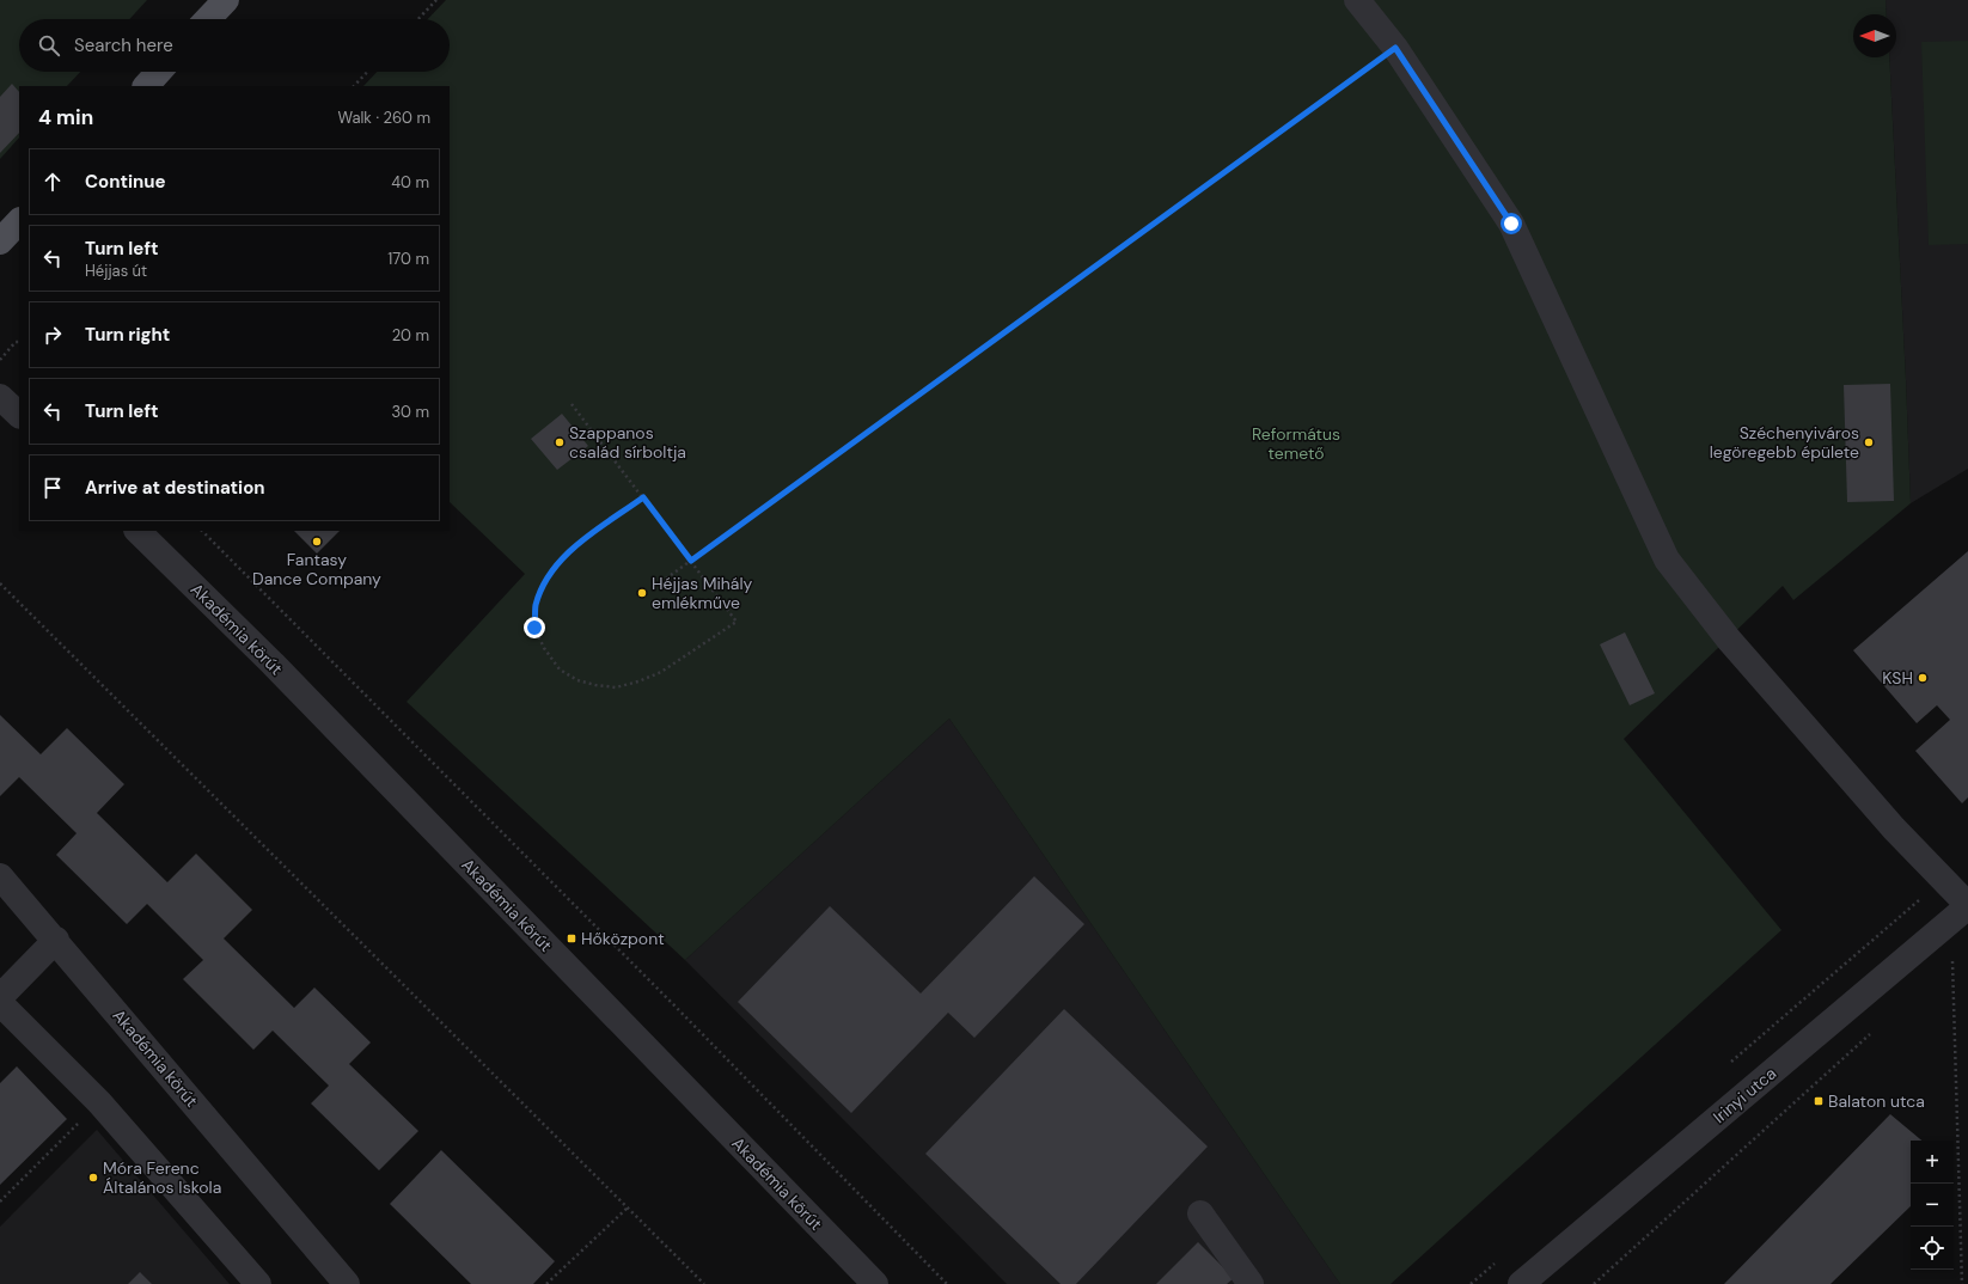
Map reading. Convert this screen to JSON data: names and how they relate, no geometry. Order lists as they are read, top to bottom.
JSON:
{
  "streets": {
    "street": ["Akadémia körút", "Irinyi utca"]
  },
  "parks": ["Református temető"],
  "places": {
    "other": [
      "Szappanos család sírboltja",
      "Széchenyiváros legöregebb épülete",
      "Fantasy Dance Company",
      "Héjjas Mihály emlékműve",
      "KSH",
      "Móra Ferenc Általános Iskola"
    ],
    "transit": ["Hőközpont", "Balaton utca"]
  },
  "north": "left",
  "page": {
    "search": "Search here",
    "heading": ["4 min", "Walk · 260 m"],
    "list": [
      ["Continue", "40 m"],
      ["Turn left", "Héjjas út", "170 m"],
      ["Turn right", "20 m"],
      ["Turn left", "30 m"],
      "Arrive at destination"
    ],
    "map_buttons": ["+", "−"]
  }
}
